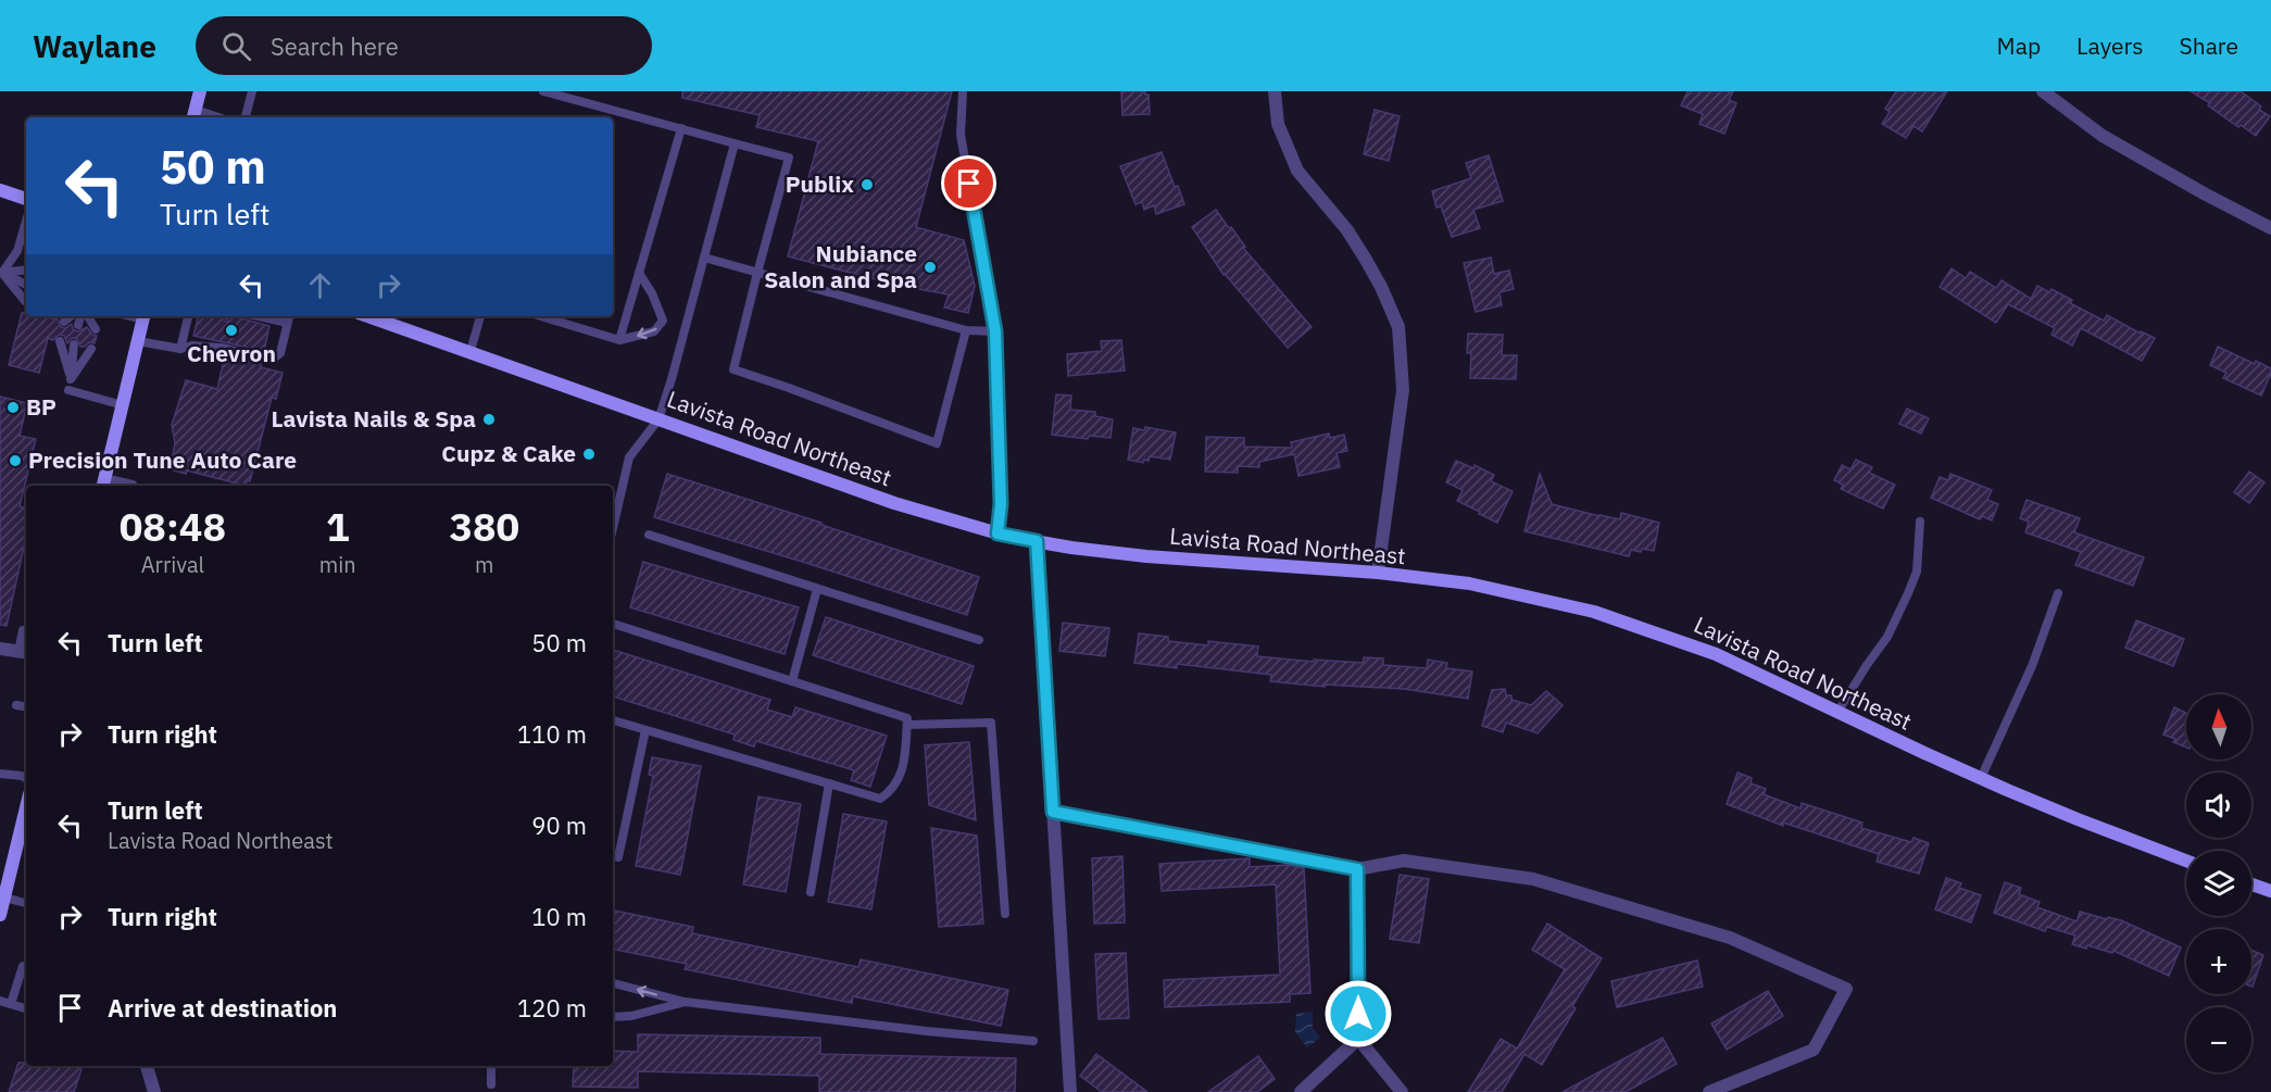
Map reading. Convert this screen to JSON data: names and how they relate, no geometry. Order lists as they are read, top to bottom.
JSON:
{
  "streets": {
    "main road": ["Lavista Road Northeast"]
  },
  "places": [
    "Publix",
    "Nubiance Salon and Spa",
    "Chevron",
    "BP",
    "Lavista Nails & Spa",
    "Cupz & Cake",
    "Precision Tune Auto Care"
  ],
  "north": "top",
  "page": {
    "header": "Waylane",
    "search": "Search here",
    "nav": ["Map", "Layers", "Share"],
    "turn": ["50 m", "Turn left"],
    "eta": [
      "08:48",
      "Arrival",
      "1",
      "min",
      "380",
      "m"
    ],
    "list": [
      {
        "name": "Turn left",
        "value": "50 m"
      },
      {
        "name": "Turn right",
        "value": "110 m"
      },
      {
        "name": "Turn left",
        "note": "Lavista Road Northeast",
        "value": "90 m"
      },
      {
        "name": "Turn right",
        "value": "10 m"
      },
      {
        "name": "Arrive at destination",
        "value": "120 m"
      }
    ],
    "map_buttons": ["+", "−"]
  }
}
